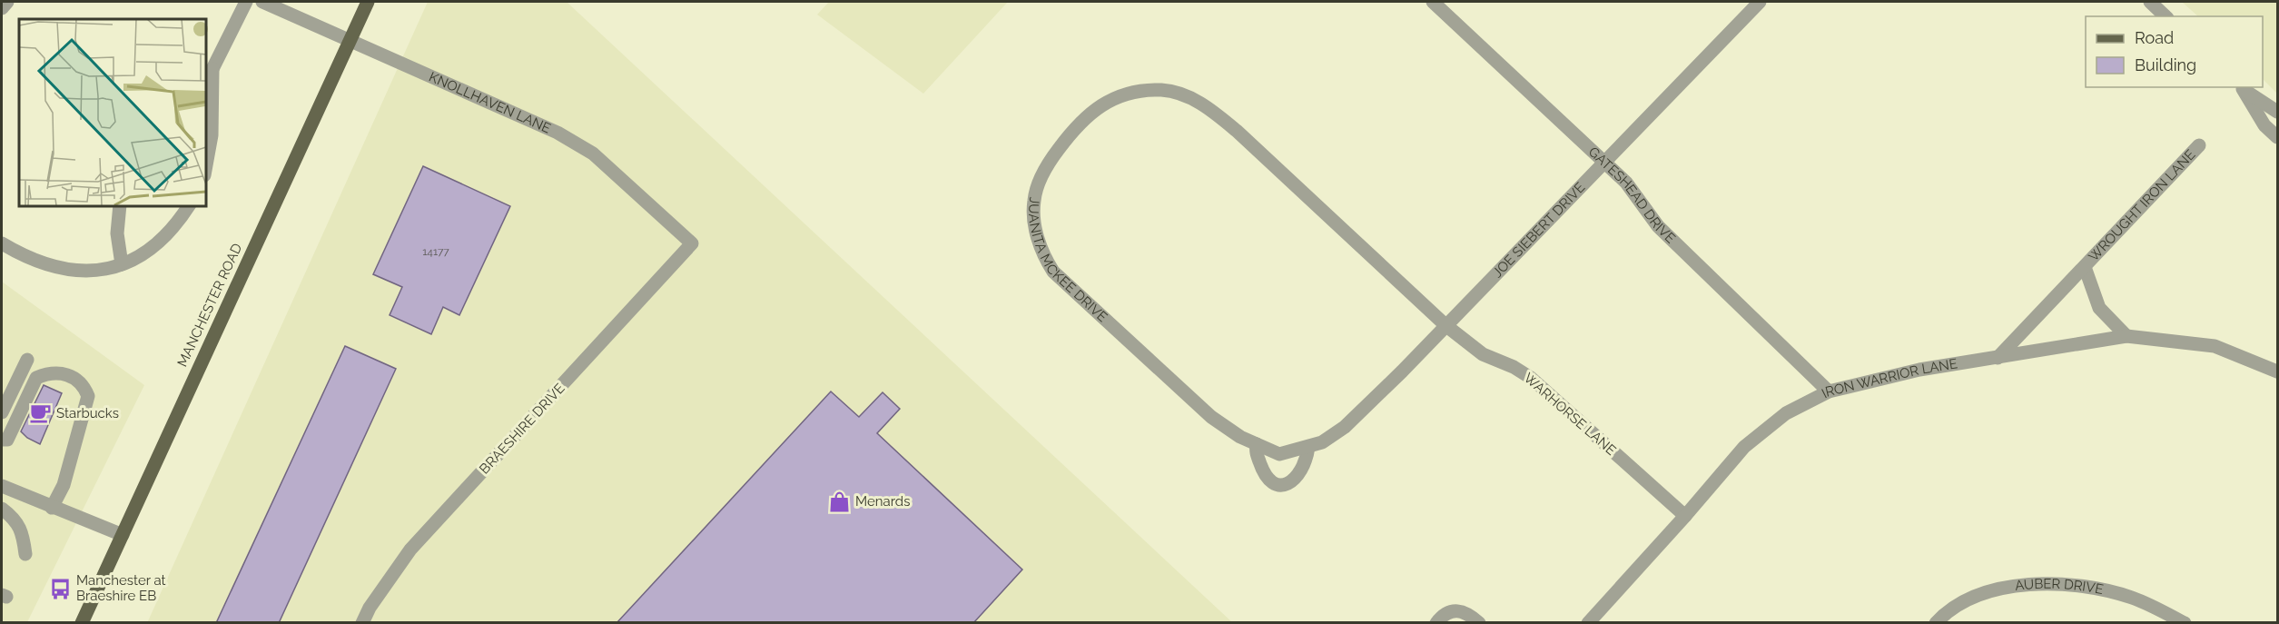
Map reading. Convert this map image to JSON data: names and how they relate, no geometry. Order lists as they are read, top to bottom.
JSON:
{
  "streets": {
    "main road": ["MANCHESTER ROAD"],
    "street": [
      "KNOLLHAVEN LANE",
      "GATESHEAD DRIVE",
      "WROUGHT IRON LANE",
      "JOE SIEBERT DRIVE",
      "JUANITA MCKEE DRIVE",
      "IRON WARRIOR LANE",
      "WARHORSE LANE",
      "BRAESHIRE DRIVE",
      "AUBER DRIVE"
    ]
  },
  "crossings": [
    ["KNOLLHAVEN LANE", "MANCHESTER ROAD"],
    ["KNOLLHAVEN LANE", "BRAESHIRE DRIVE"],
    ["GATESHEAD DRIVE", "JOE SIEBERT DRIVE"],
    ["GATESHEAD DRIVE", "IRON WARRIOR LANE"],
    ["WROUGHT IRON LANE", "IRON WARRIOR LANE"],
    ["JOE SIEBERT DRIVE", "JUANITA MCKEE DRIVE"],
    ["JOE SIEBERT DRIVE", "WARHORSE LANE"],
    ["JUANITA MCKEE DRIVE", "WARHORSE LANE"],
    ["IRON WARRIOR LANE", "WARHORSE LANE"]
  ],
  "places": {
    "cafe": ["Starbucks"],
    "shop": ["Menards"],
    "bus stop": ["Manchester at Braeshire EB"]
  },
  "house_numbers": ["14177"],
  "legend": ["Road", "Building"]
}
